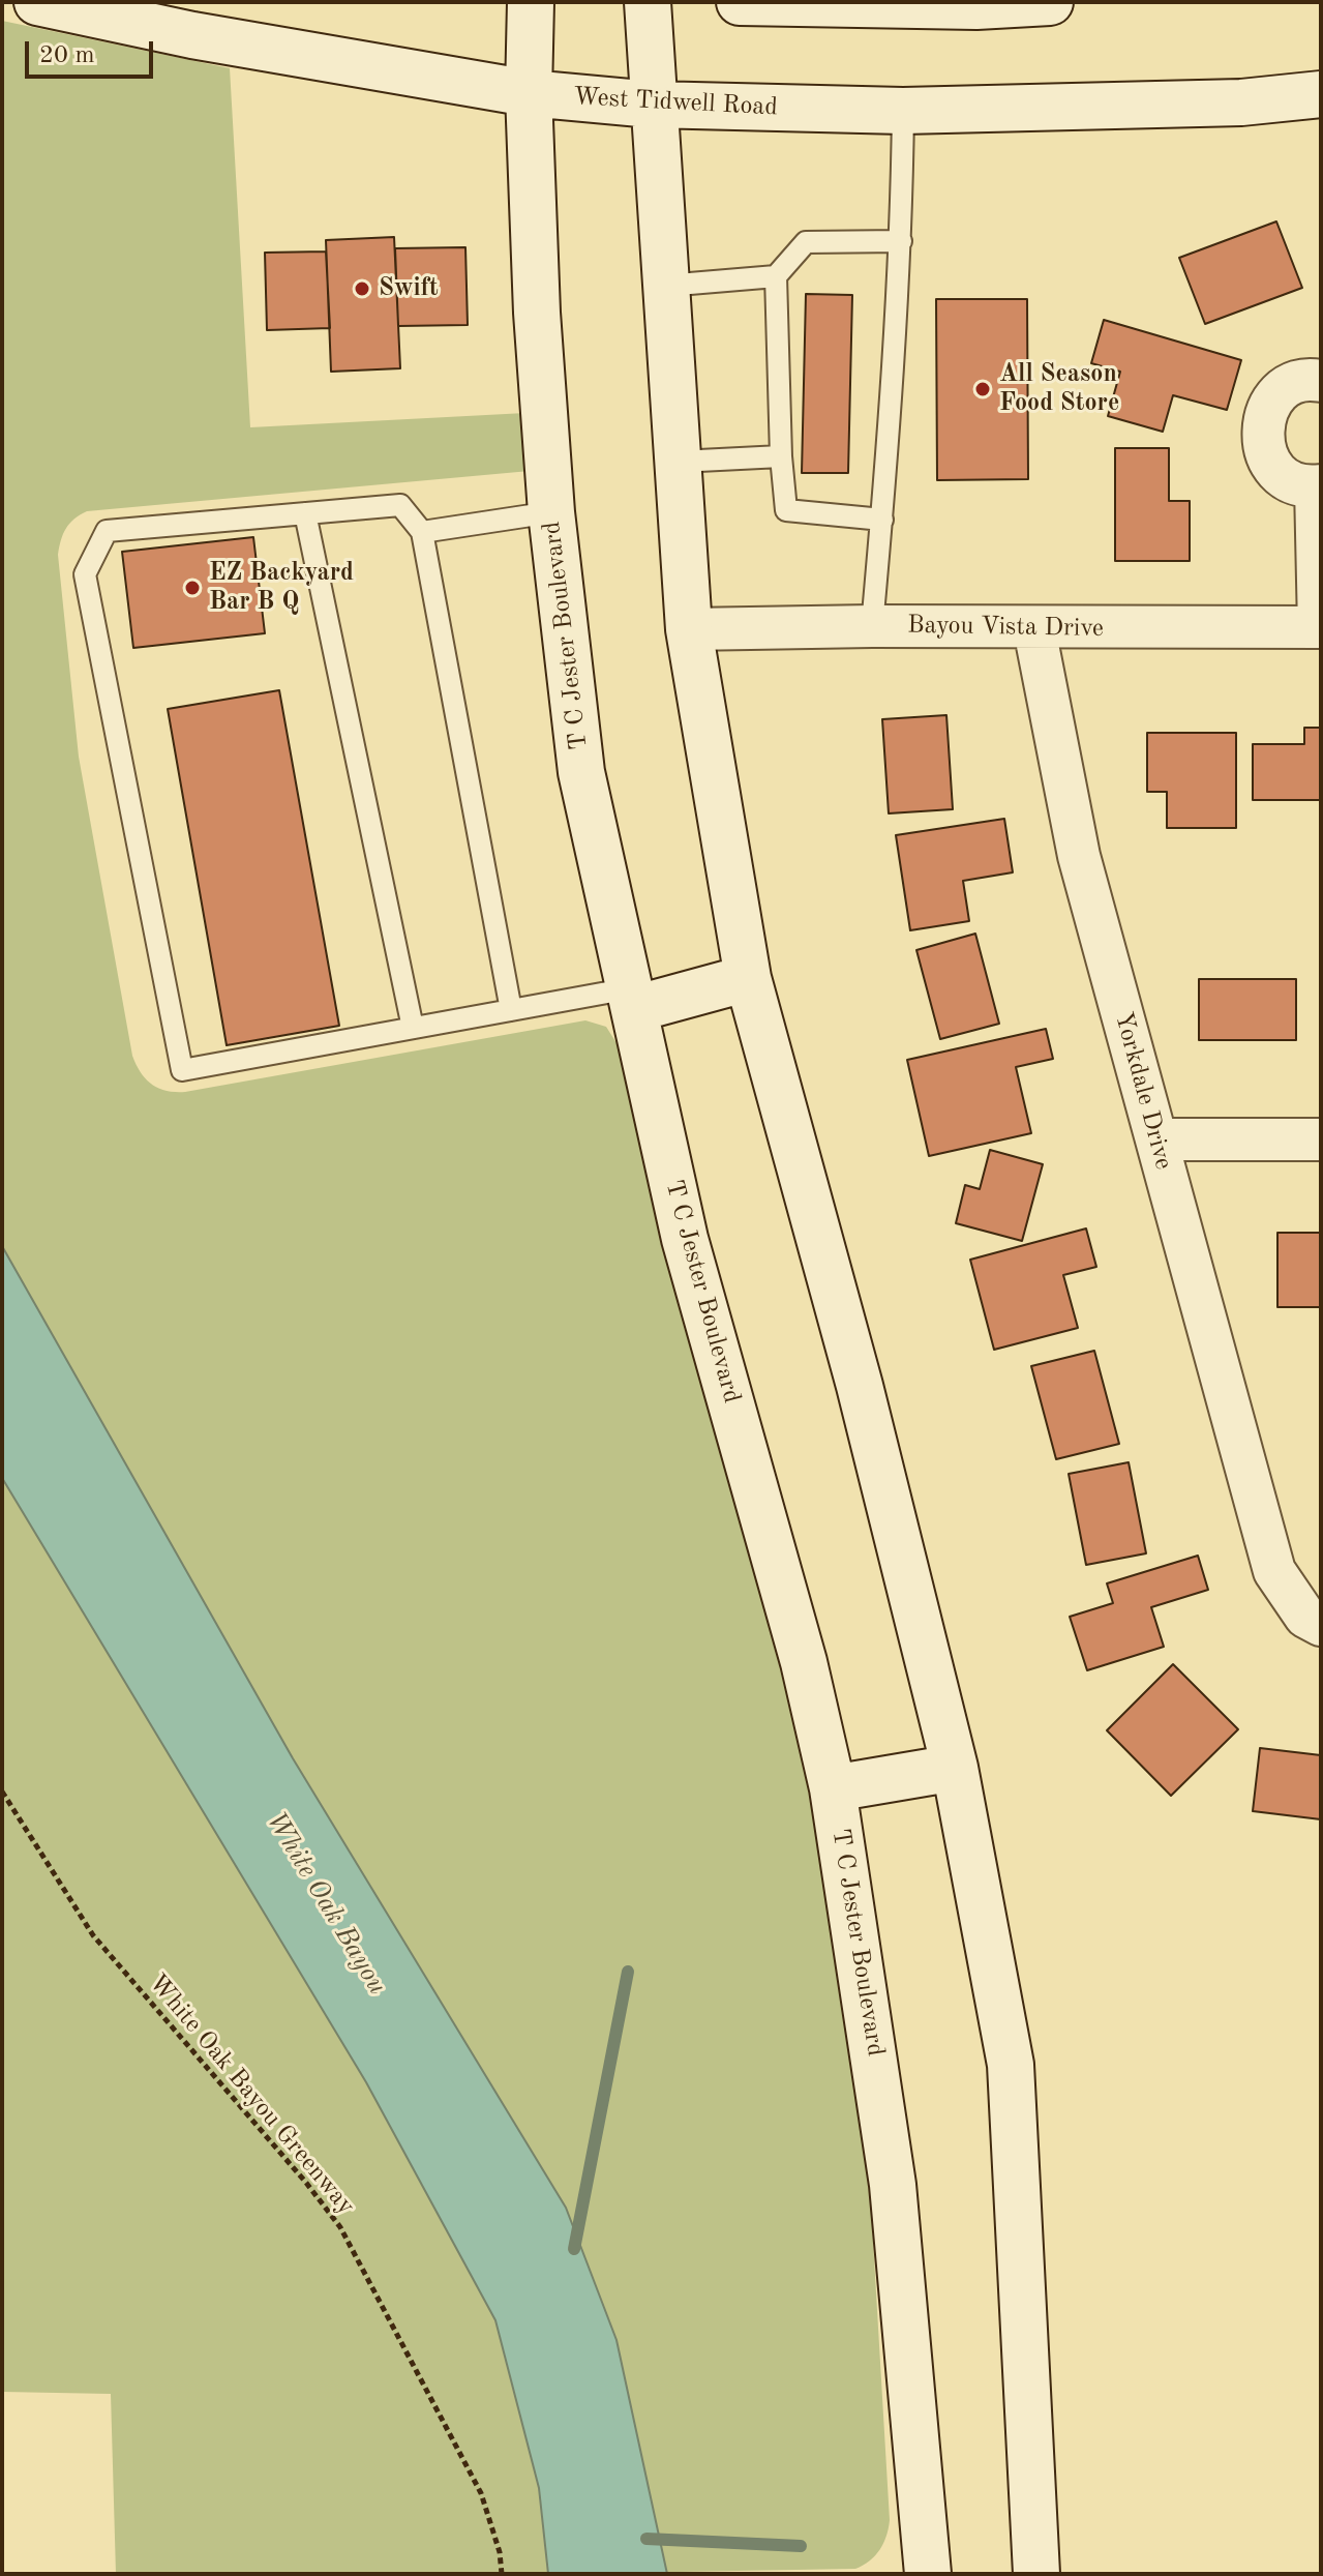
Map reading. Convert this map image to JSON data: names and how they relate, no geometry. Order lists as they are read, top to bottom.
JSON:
{
  "streets": {
    "main road": ["West Tidwell Road", "T C Jester Boulevard"],
    "street": ["Bayou Vista Drive", "Yorkdale Drive"],
    "path": ["White Oak Bayou Greenway"]
  },
  "crossings": [
    ["West Tidwell Road", "T C Jester Boulevard"],
    ["Bayou Vista Drive", "Yorkdale Drive"]
  ],
  "water": ["White Oak Bayou"],
  "places": ["Swift", "All Season Food Store", "EZ Backyard Bar B Q"],
  "scale_bar": "20 m"
}
